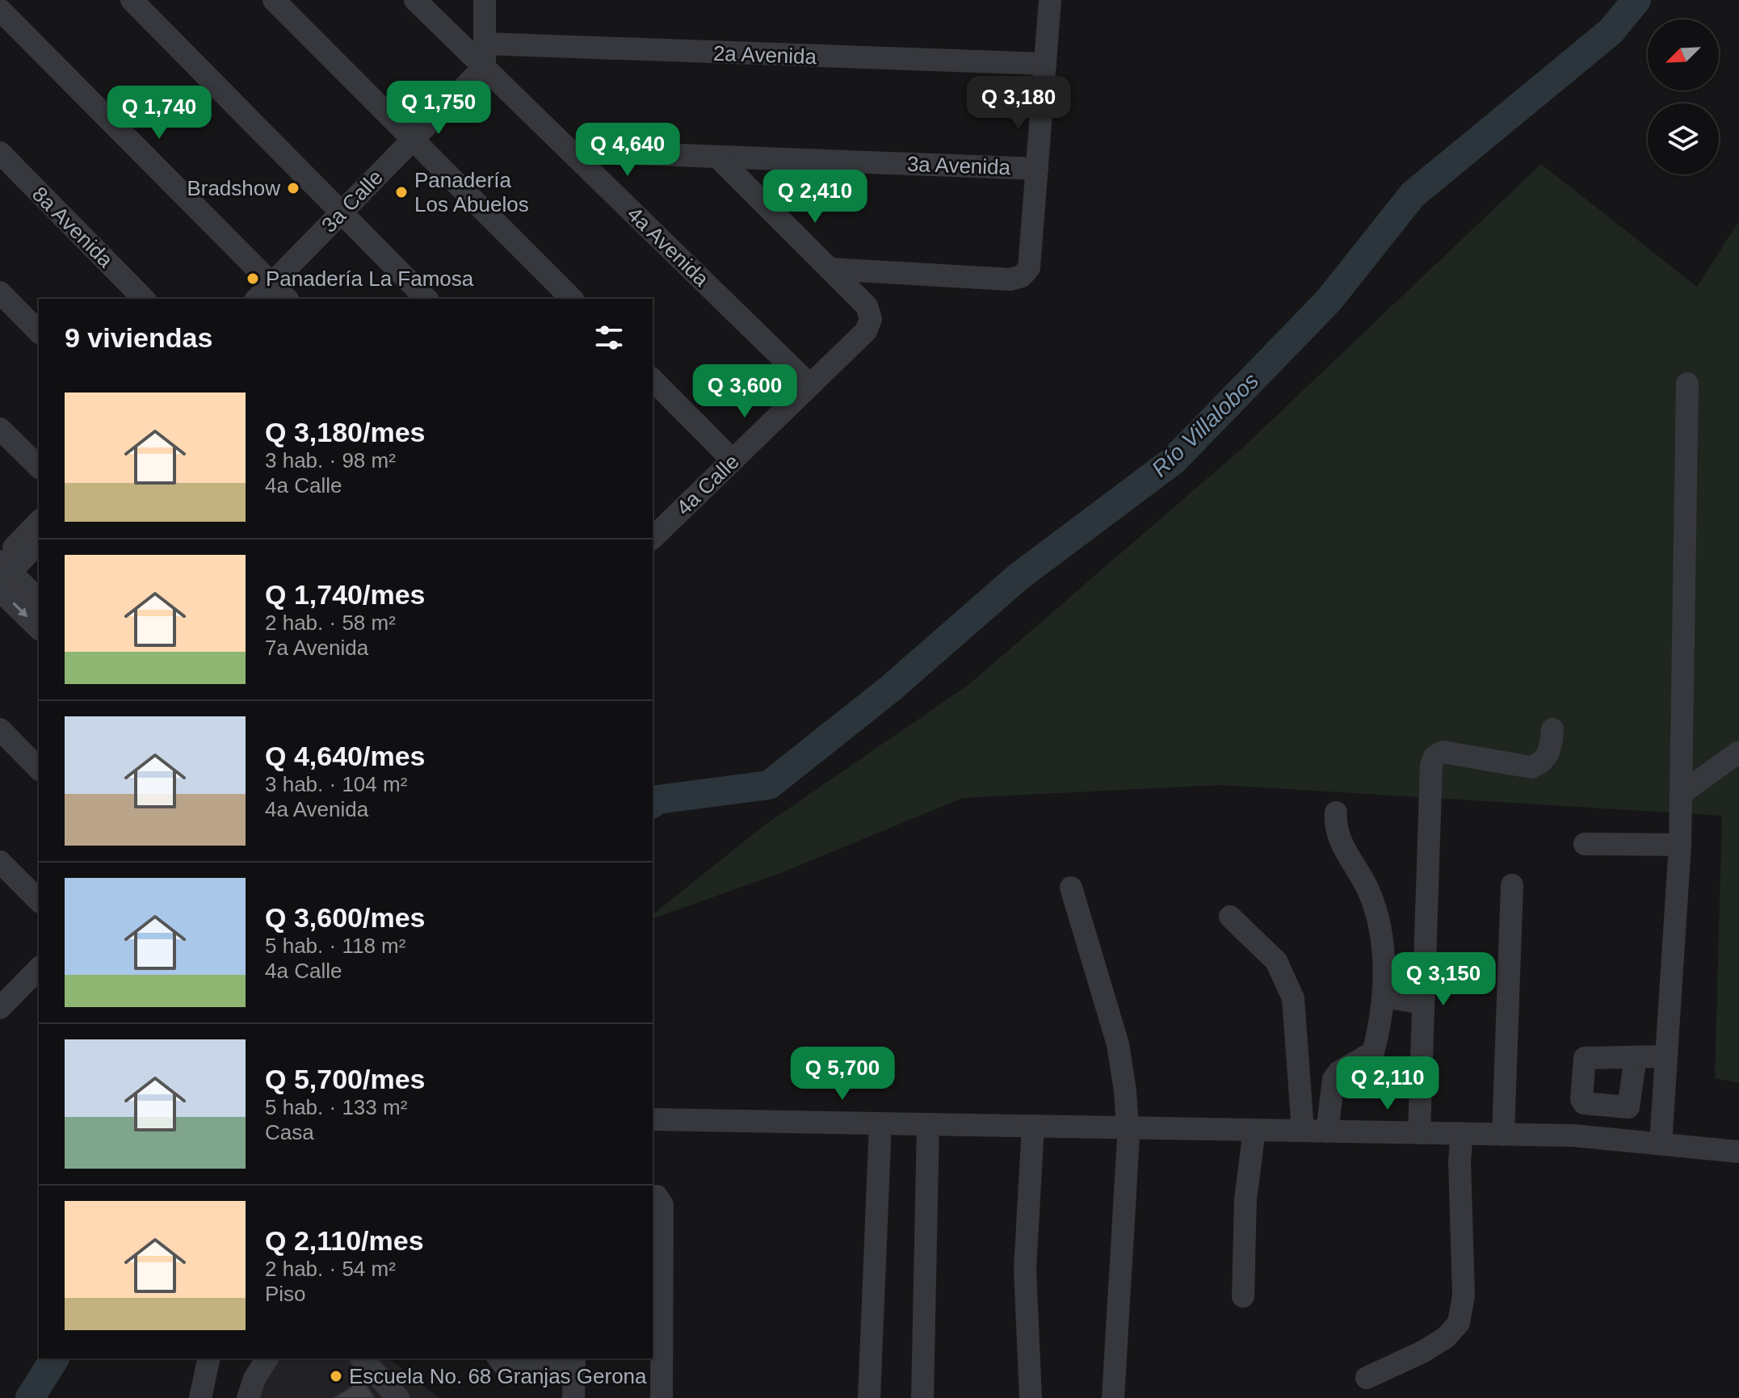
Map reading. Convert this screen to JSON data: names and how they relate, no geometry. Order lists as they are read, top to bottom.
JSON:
{
  "streets": {
    "street": [
      "2a Avenida",
      "3a Avenida",
      "3a Calle",
      "8a Avenida",
      "4a Avenida",
      "4a Calle"
    ]
  },
  "crossings": [
    ["2a Avenida", "3a Calle"],
    ["2a Avenida", "4a Avenida"],
    ["3a Avenida", "4a Avenida"],
    ["3a Calle", "4a Avenida"],
    ["4a Avenida", "4a Calle"]
  ],
  "water": ["Río Villalobos"],
  "places": [
    "Bradshow",
    "Panadería Los Abuelos",
    "Panadería La Famosa",
    "Escuela No. 68 Granjas Gerona"
  ],
  "north": "bottom left",
  "page": {
    "price": [
      "Q 3,180",
      "Q 1,750",
      "Q 1,740",
      "Q 4,640",
      "Q 2,410",
      "Q 3,600",
      "Q 3,150",
      "Q 5,700",
      "Q 2,110"
    ],
    "heading": "9 viviendas",
    "list": [
      {
        "name": "Q 3,180/mes",
        "note": "3 hab. · 98 m² · 4a Calle"
      },
      {
        "name": "Q 1,740/mes",
        "note": "2 hab. · 58 m² · 7a Avenida"
      },
      {
        "name": "Q 4,640/mes",
        "note": "3 hab. · 104 m² · 4a Avenida"
      },
      {
        "name": "Q 3,600/mes",
        "note": "5 hab. · 118 m² · 4a Calle"
      },
      {
        "name": "Q 5,700/mes",
        "note": "5 hab. · 133 m² · Casa"
      },
      {
        "name": "Q 2,110/mes",
        "note": "2 hab. · 54 m² · Piso"
      }
    ]
  }
}
